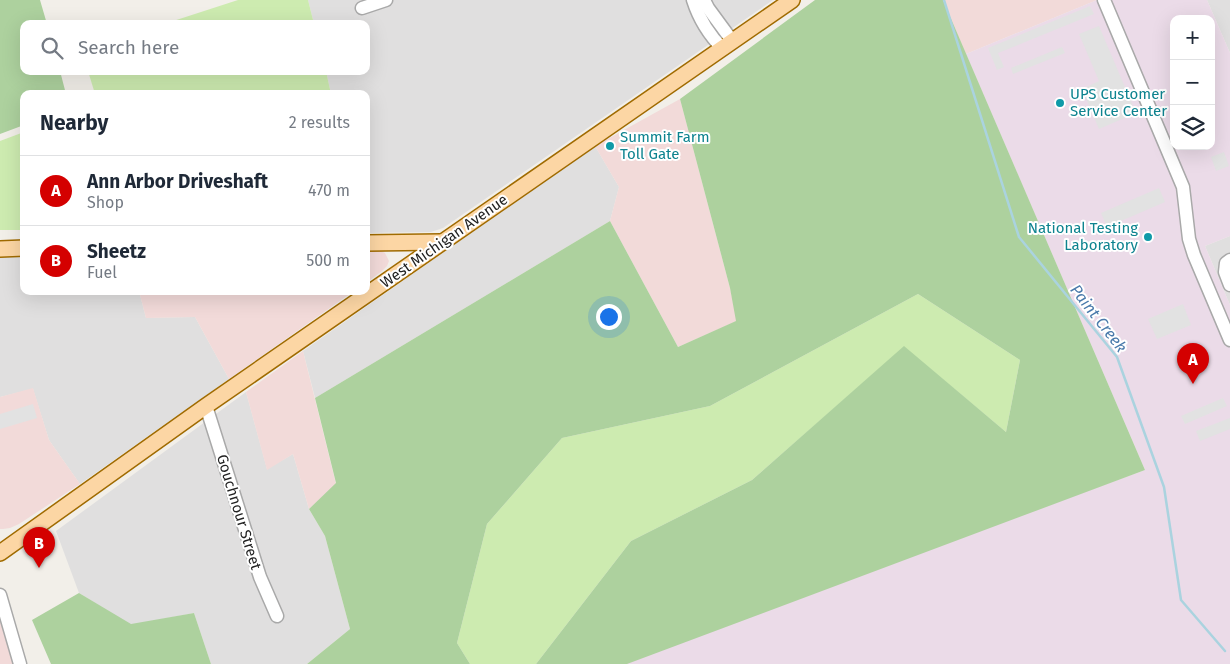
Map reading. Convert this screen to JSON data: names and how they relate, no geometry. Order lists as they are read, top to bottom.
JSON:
{
  "streets": {
    "main road": ["West Michigan Avenue"],
    "street": ["Gouchnour Street"]
  },
  "crossings": [
    ["West Michigan Avenue", "Gouchnour Street"]
  ],
  "water": ["Paint Creek"],
  "places": ["UPS Customer Service Center", "Summit Farm Toll Gate", "National Testing Laboratory"],
  "page": {
    "map_buttons": ["+", "−"],
    "search": "Search here",
    "heading": ["Nearby", "2 results"],
    "list": [
      {
        "mark": "A",
        "name": "Ann Arbor Driveshaft",
        "note": "Shop",
        "value": "470 m"
      },
      {
        "mark": "B",
        "name": "Sheetz",
        "note": "Fuel",
        "value": "500 m"
      }
    ],
    "pins": ["A", "B"]
  }
}
